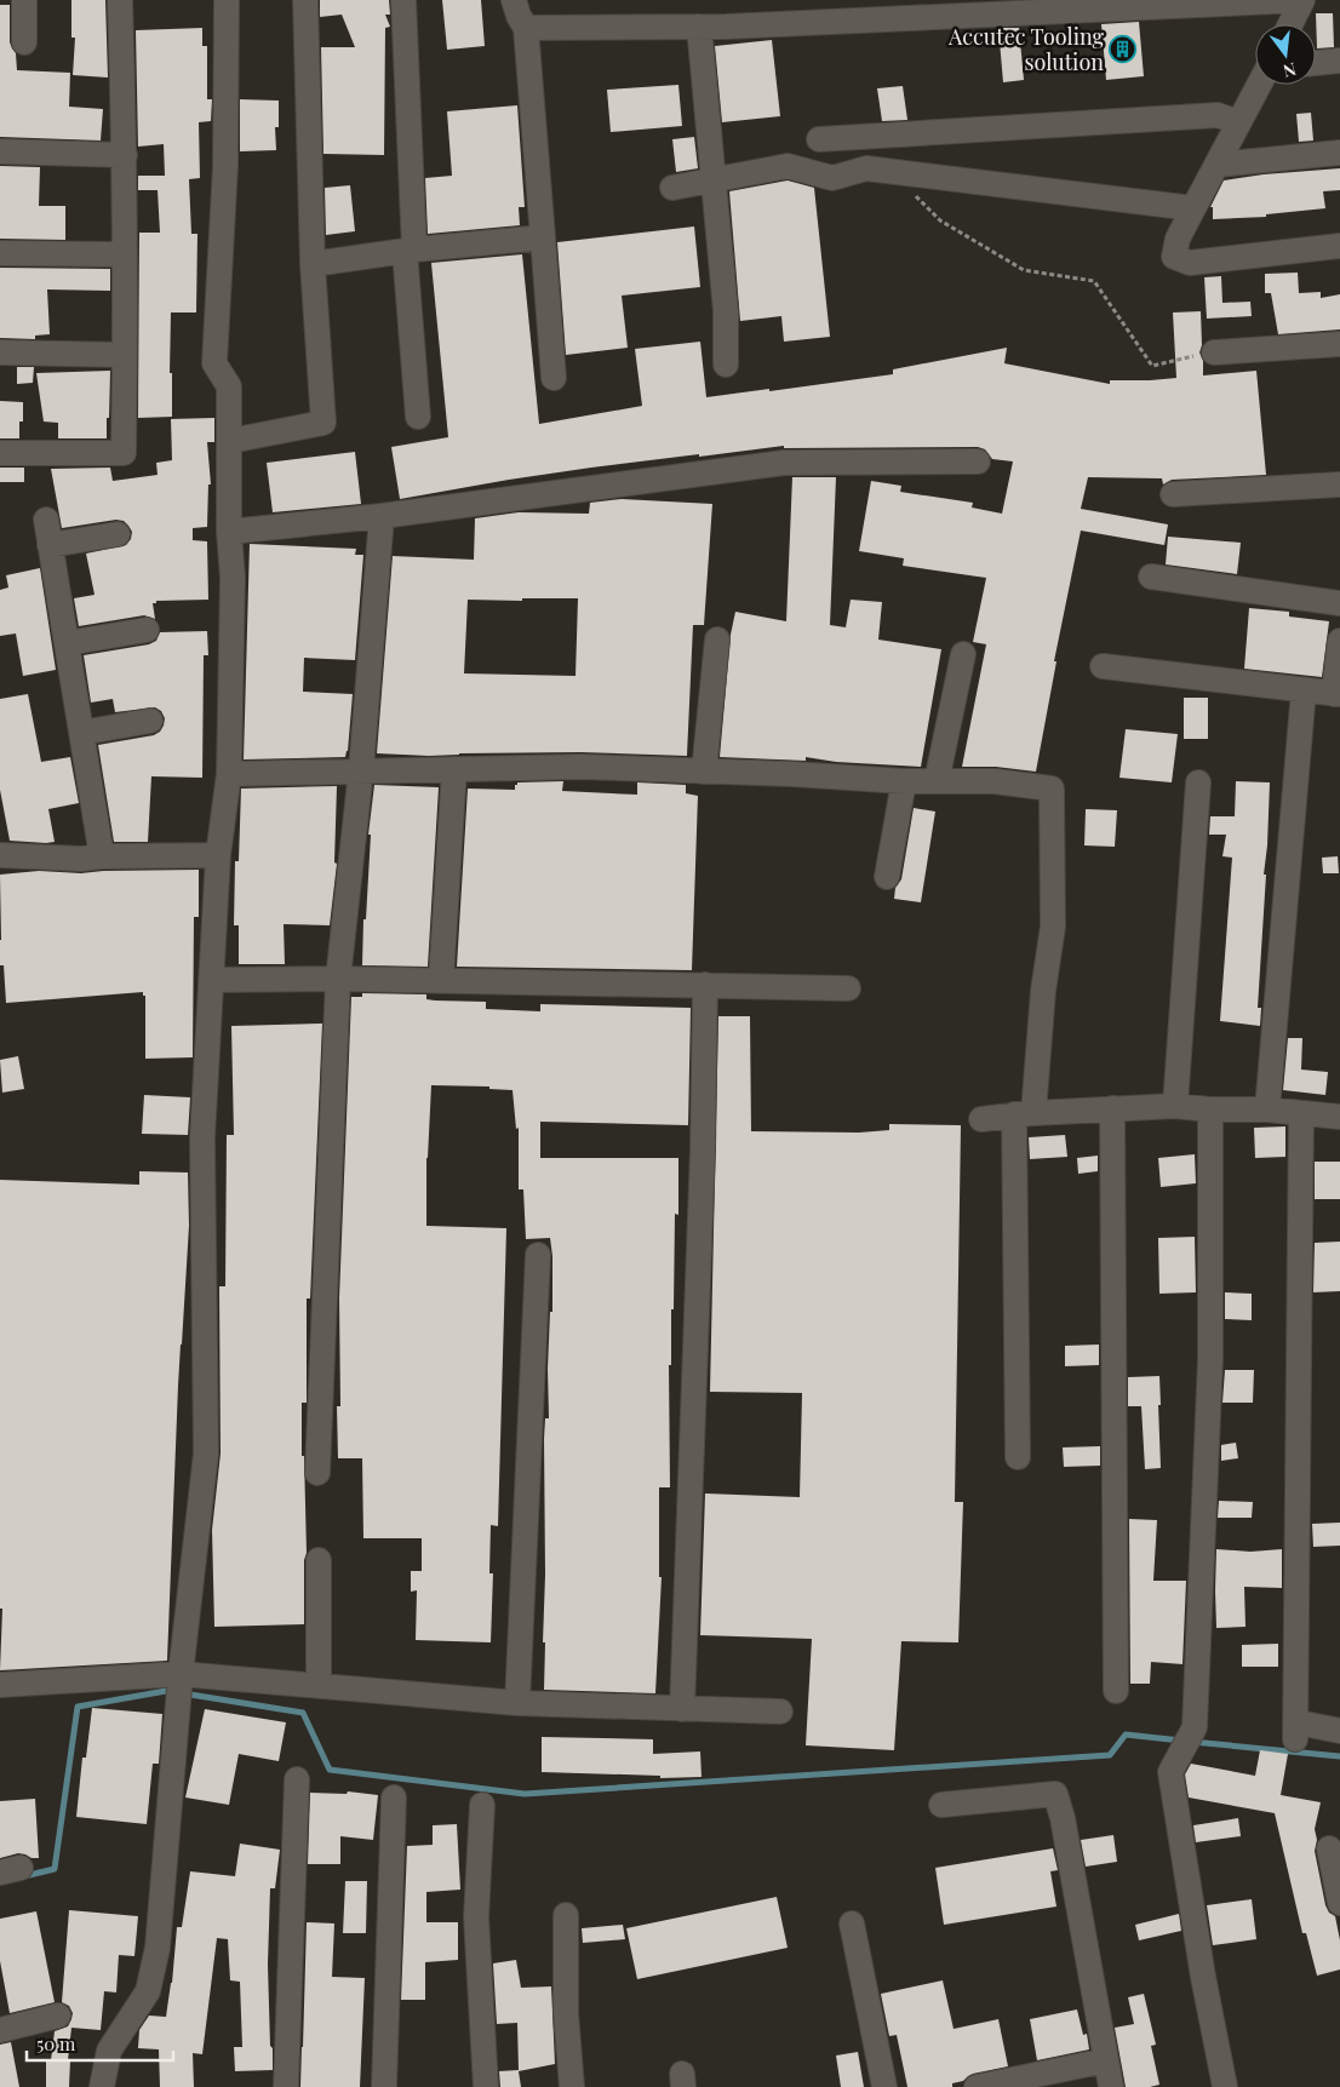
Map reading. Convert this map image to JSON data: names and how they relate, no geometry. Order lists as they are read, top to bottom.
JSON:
{
  "places": {
    "building": ["Accutec Tooling solution"]
  },
  "scale_bar": "50 m",
  "north": "bottom"
}
